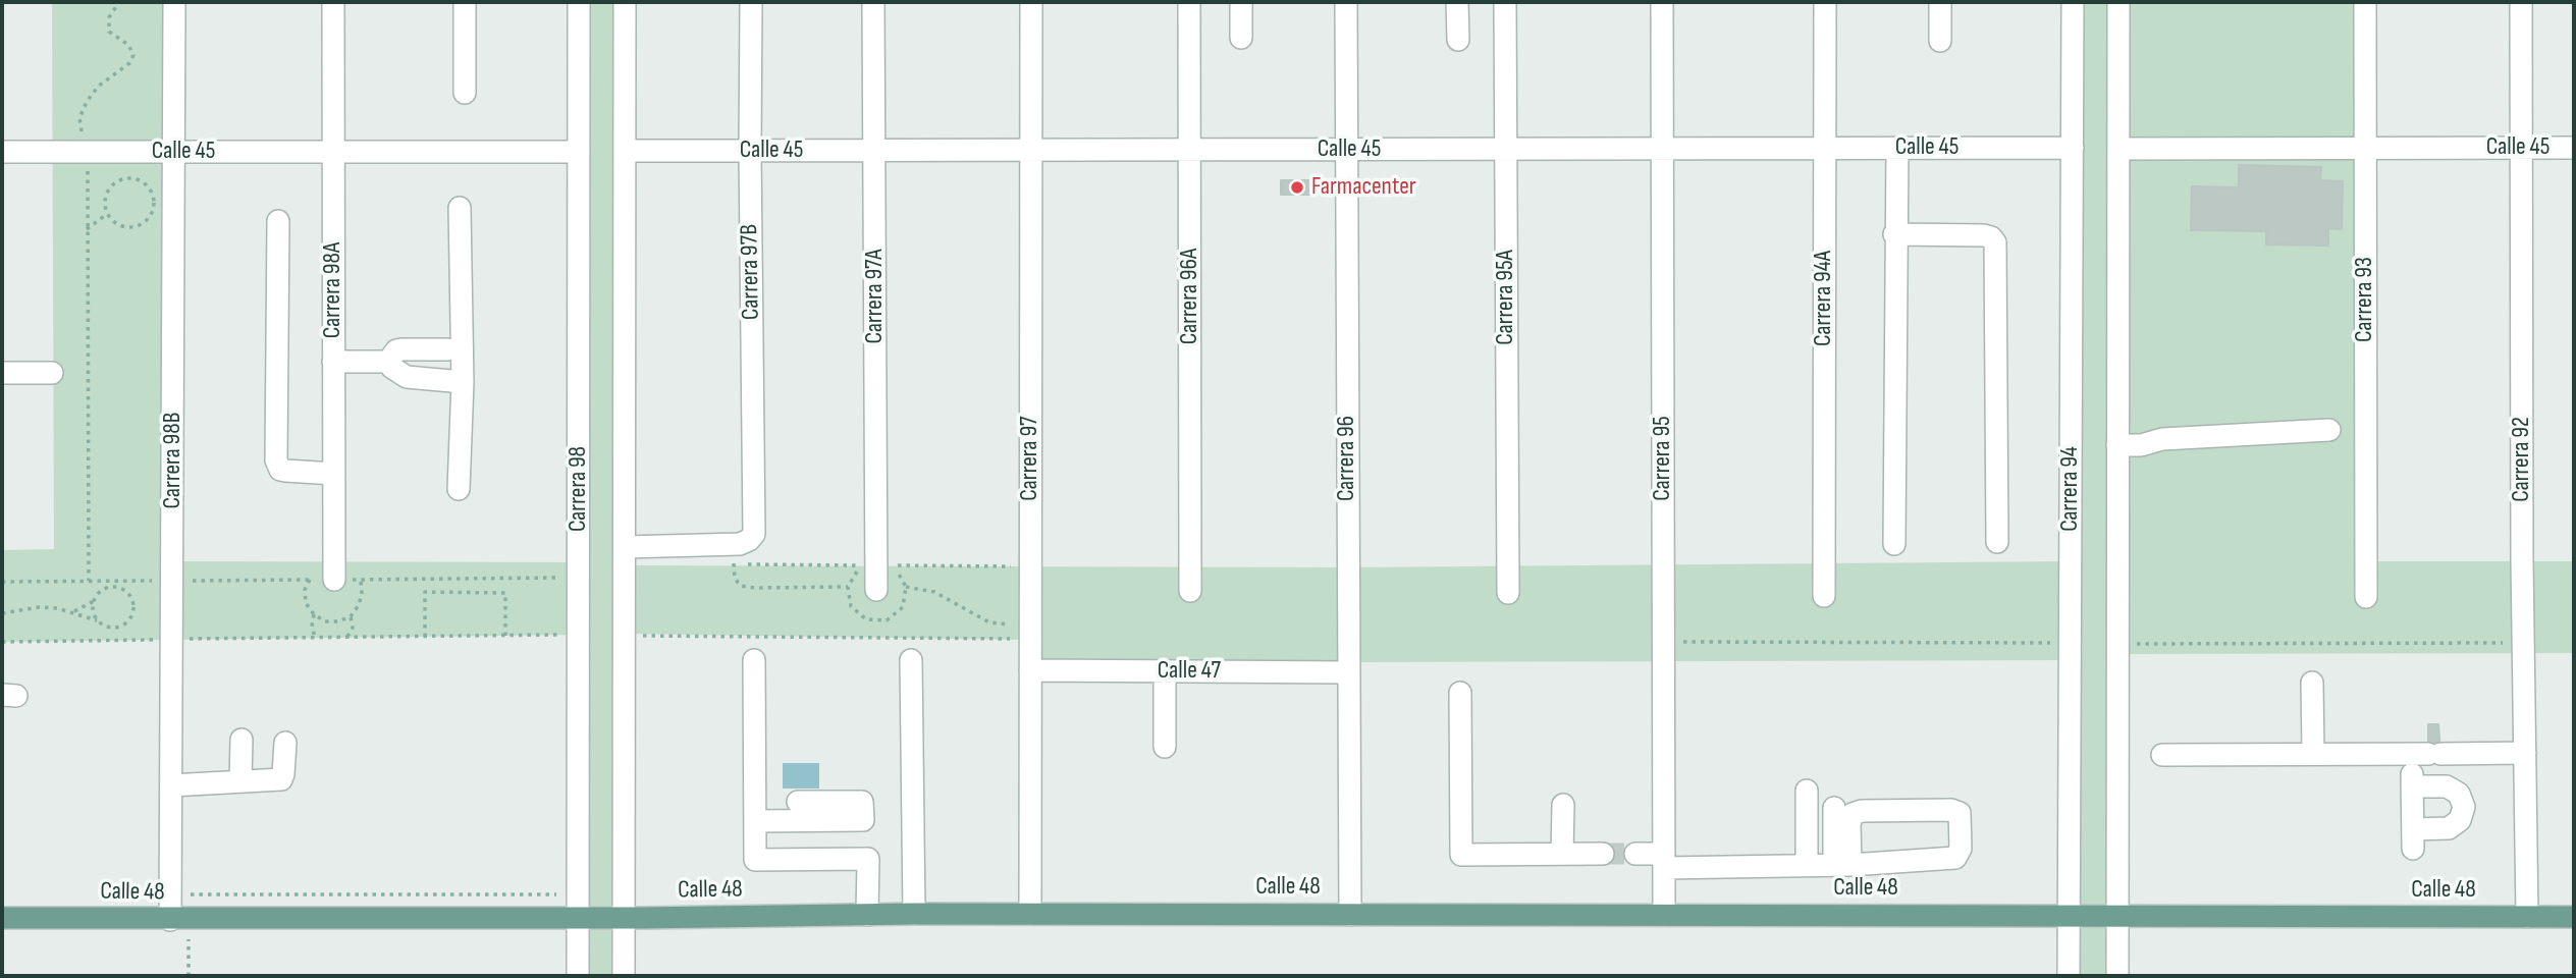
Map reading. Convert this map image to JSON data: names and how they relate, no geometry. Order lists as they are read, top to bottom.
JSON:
{
  "streets": {
    "main road": ["Calle 48"],
    "street": [
      "Calle 45",
      "Carrera 97B",
      "Carrera 98A",
      "Carrera 97A",
      "Carrera 96A",
      "Carrera 95A",
      "Carrera 94A",
      "Carrera 93",
      "Carrera 97",
      "Carrera 96",
      "Carrera 95",
      "Carrera 92",
      "Carrera 98B",
      "Carrera 98",
      "Carrera 94",
      "Calle 47"
    ]
  },
  "crossings": [
    ["Calle 45", "Carrera 97B"],
    ["Calle 45", "Carrera 98A"],
    ["Calle 45", "Carrera 97A"],
    ["Calle 45", "Carrera 96A"],
    ["Calle 45", "Carrera 95A"],
    ["Calle 45", "Carrera 94A"],
    ["Calle 45", "Carrera 93"],
    ["Calle 45", "Carrera 97"],
    ["Calle 45", "Carrera 96"],
    ["Calle 45", "Carrera 95"],
    ["Calle 45", "Carrera 92"],
    ["Calle 45", "Carrera 98B"],
    ["Calle 45", "Carrera 98"],
    ["Calle 45", "Carrera 94"],
    ["Carrera 97B", "Carrera 98"],
    ["Carrera 97", "Calle 47"],
    ["Carrera 97", "Calle 48"],
    ["Carrera 96", "Calle 47"],
    ["Carrera 96", "Calle 48"],
    ["Carrera 95", "Calle 48"],
    ["Carrera 92", "Calle 48"],
    ["Carrera 98B", "Calle 48"],
    ["Carrera 98", "Calle 48"],
    ["Carrera 94", "Calle 48"]
  ],
  "places": ["Farmacenter"]
}
